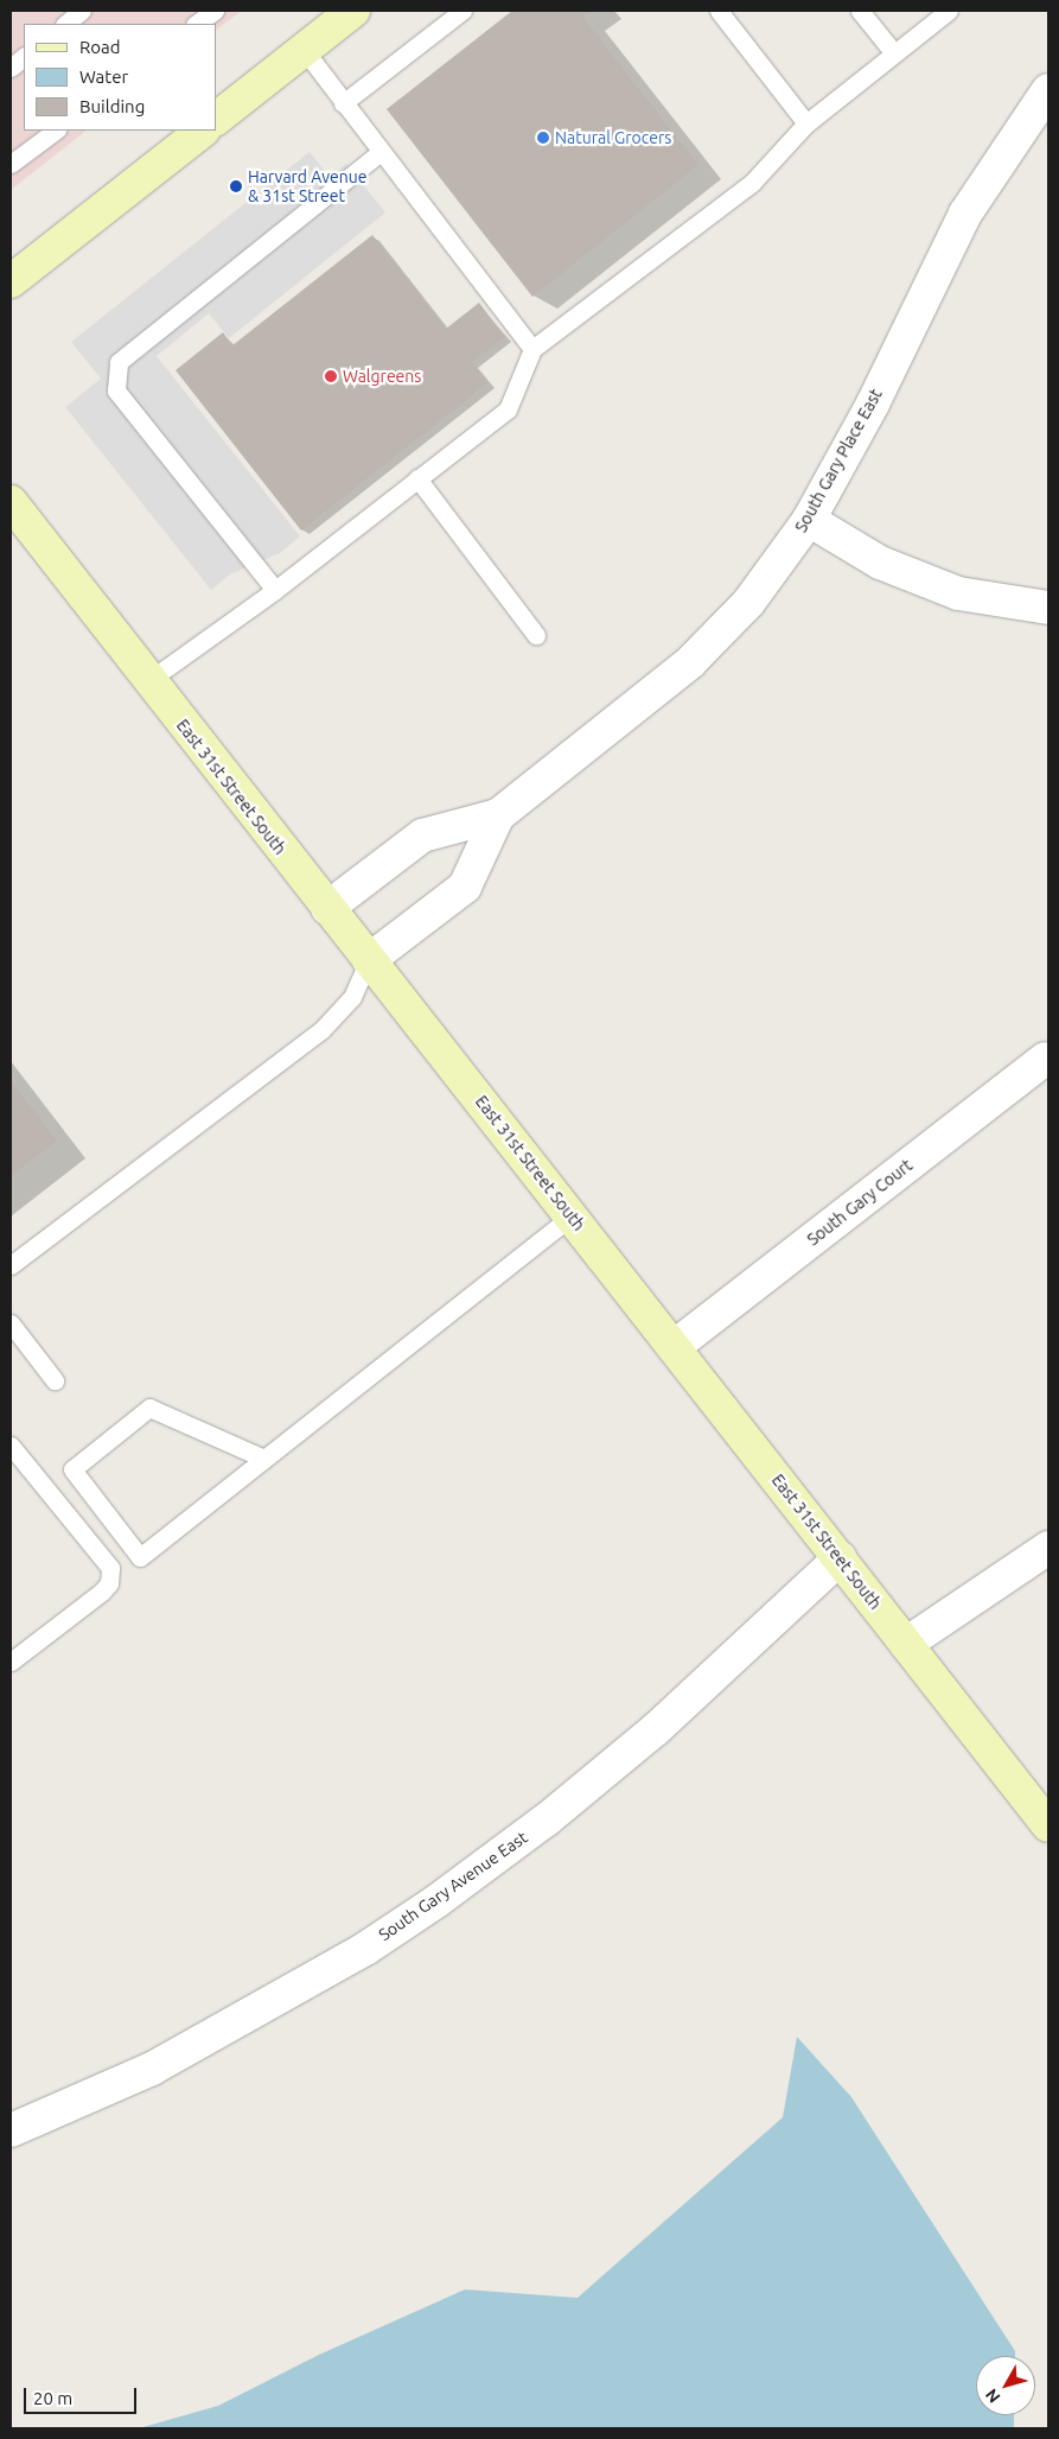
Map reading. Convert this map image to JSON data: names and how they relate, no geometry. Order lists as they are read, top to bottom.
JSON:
{
  "streets": {
    "main road": ["East 31st Street South"],
    "street": ["South Gary Place East", "South Gary Court", "South Gary Avenue East"]
  },
  "crossings": [
    ["South Gary Place East", "East 31st Street South"],
    ["East 31st Street South", "South Gary Court"],
    ["East 31st Street South", "South Gary Avenue East"]
  ],
  "places": ["Natural Grocers", "Harvard Avenue & 31st Street", "Walgreens"],
  "legend": ["Road", "Water", "Building"],
  "scale_bar": "20 m",
  "north": "bottom left"
}
